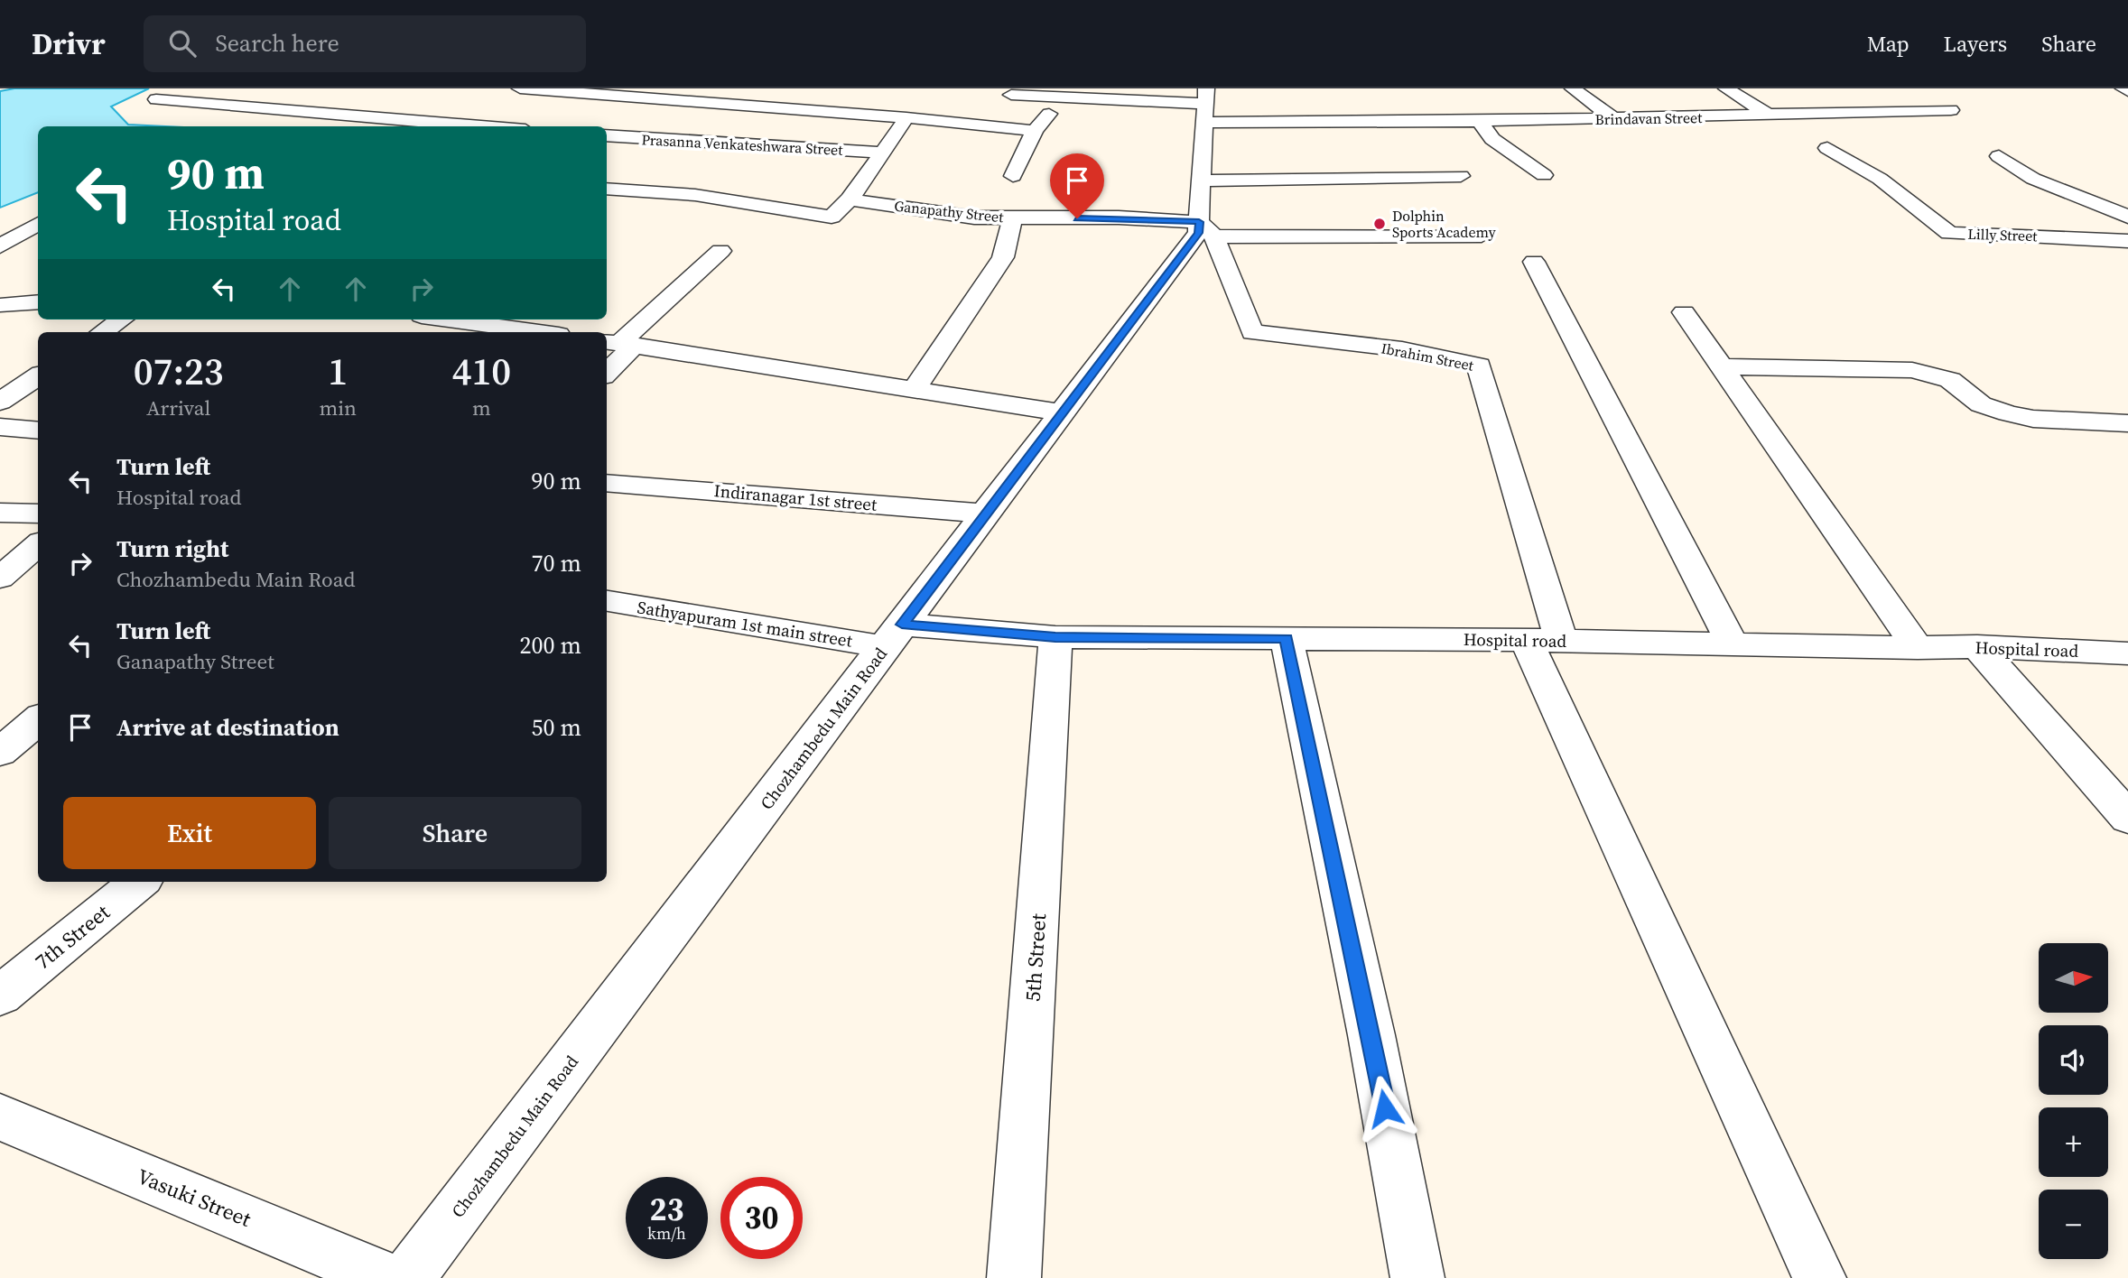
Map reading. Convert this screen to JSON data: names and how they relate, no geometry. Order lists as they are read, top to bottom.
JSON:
{
  "streets": {
    "street": [
      "Brindavan Street",
      "Prasanna Venkateshwara Street",
      "Ganapathy Street",
      "Lilly Street",
      "Ibrahim Street",
      "Indiranagar 1st street",
      "Sathyapuram 1st main street",
      "Hospital road",
      "Chozhambedu Main Road",
      "7th Street",
      "5th Street",
      "Vasuki Street"
    ]
  },
  "crossings": [
    ["Brindavan Street", "Chozhambedu Main Road"],
    ["Ganapathy Street", "Ibrahim Street"],
    ["Ganapathy Street", "Chozhambedu Main Road"],
    ["Ibrahim Street", "Hospital road"],
    ["Ibrahim Street", "Chozhambedu Main Road"],
    ["Indiranagar 1st street", "Chozhambedu Main Road"],
    ["Sathyapuram 1st main street", "Hospital road"],
    ["Sathyapuram 1st main street", "Chozhambedu Main Road"],
    ["Hospital road", "Chozhambedu Main Road"],
    ["Hospital road", "5th Street"]
  ],
  "places": ["Dolphin Sports Academy"],
  "north": "right",
  "page": {
    "header": "Drivr",
    "search": "Search here",
    "nav": ["Map", "Layers", "Share"],
    "turn": ["90 m", "Hospital road"],
    "eta": [
      "07:23",
      "Arrival",
      "1",
      "min",
      "410",
      "m"
    ],
    "list": [
      {
        "name": "Turn left",
        "note": "Hospital road",
        "value": "90 m"
      },
      {
        "name": "Turn right",
        "note": "Chozhambedu Main Road",
        "value": "70 m"
      },
      {
        "name": "Turn left",
        "note": "Ganapathy Street",
        "value": "200 m"
      },
      {
        "name": "Arrive at destination",
        "value": "50 m"
      }
    ],
    "buttons": ["Exit", "Share"],
    "map_buttons": ["+", "−"],
    "speed": "23 km/h",
    "limit": "30"
  }
}
